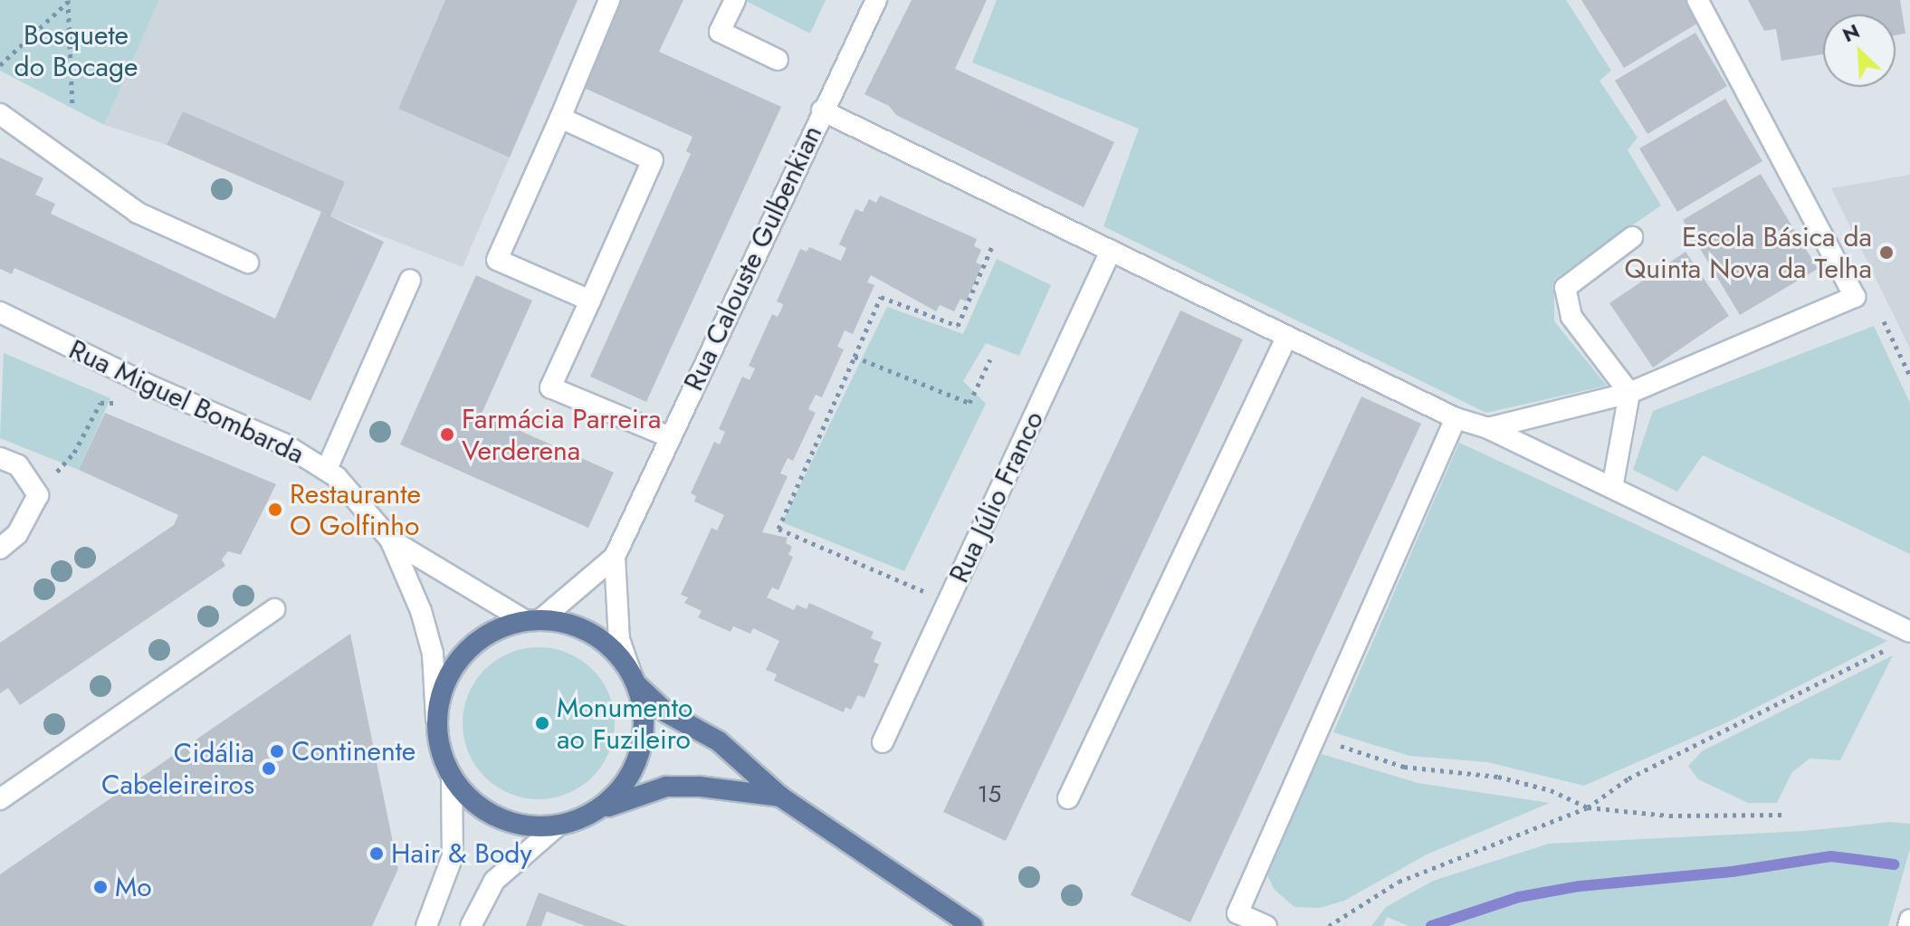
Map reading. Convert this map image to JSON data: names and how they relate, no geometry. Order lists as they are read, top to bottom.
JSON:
{
  "streets": {
    "street": ["Rua Calouste Gulbenkian", "Rua Miguel Bombarda", "Rua Júlio Franco"]
  },
  "crossings": [
    ["Rua Calouste Gulbenkian", "Rua Miguel Bombarda"]
  ],
  "parks": ["Bosquete do Bocage"],
  "places": [
    "Escola Básica da Quinta Nova da Telha",
    "Farmácia Parreira Verderena",
    "Restaurante O Golfinho",
    "Monumento ao Fuzileiro",
    "Continente",
    "Cidália Cabeleireiros",
    "Hair & Body",
    "Mo"
  ],
  "house_numbers": ["15"],
  "north": "top left"
}
